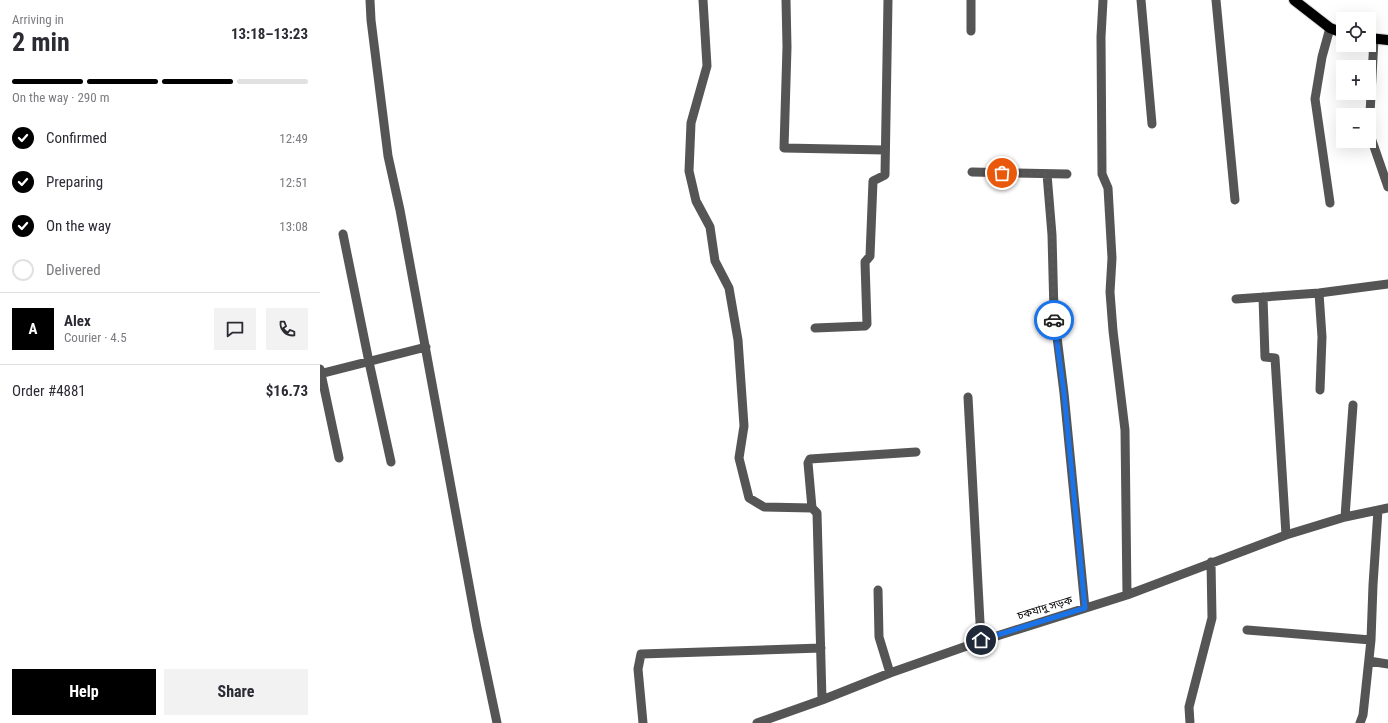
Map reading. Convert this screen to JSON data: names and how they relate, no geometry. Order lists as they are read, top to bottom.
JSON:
{
  "streets": {
    "street": ["চকযাদু সড়ক"]
  },
  "page": {
    "heading": ["2 min", "Arriving in", "13:18–13:23"],
    "panel": [
      "Alex",
      "Courier · 4.5",
      "Order #4881",
      "$16.73"
    ],
    "map_buttons": ["+", "−"],
    "bar": "On the way · 290 m",
    "list": [
      ["Confirmed", "12:49"],
      ["Preparing", "12:51"],
      ["On the way", "13:08"],
      "Delivered"
    ],
    "round": "A",
    "buttons": ["Help", "Share"]
  }
}
